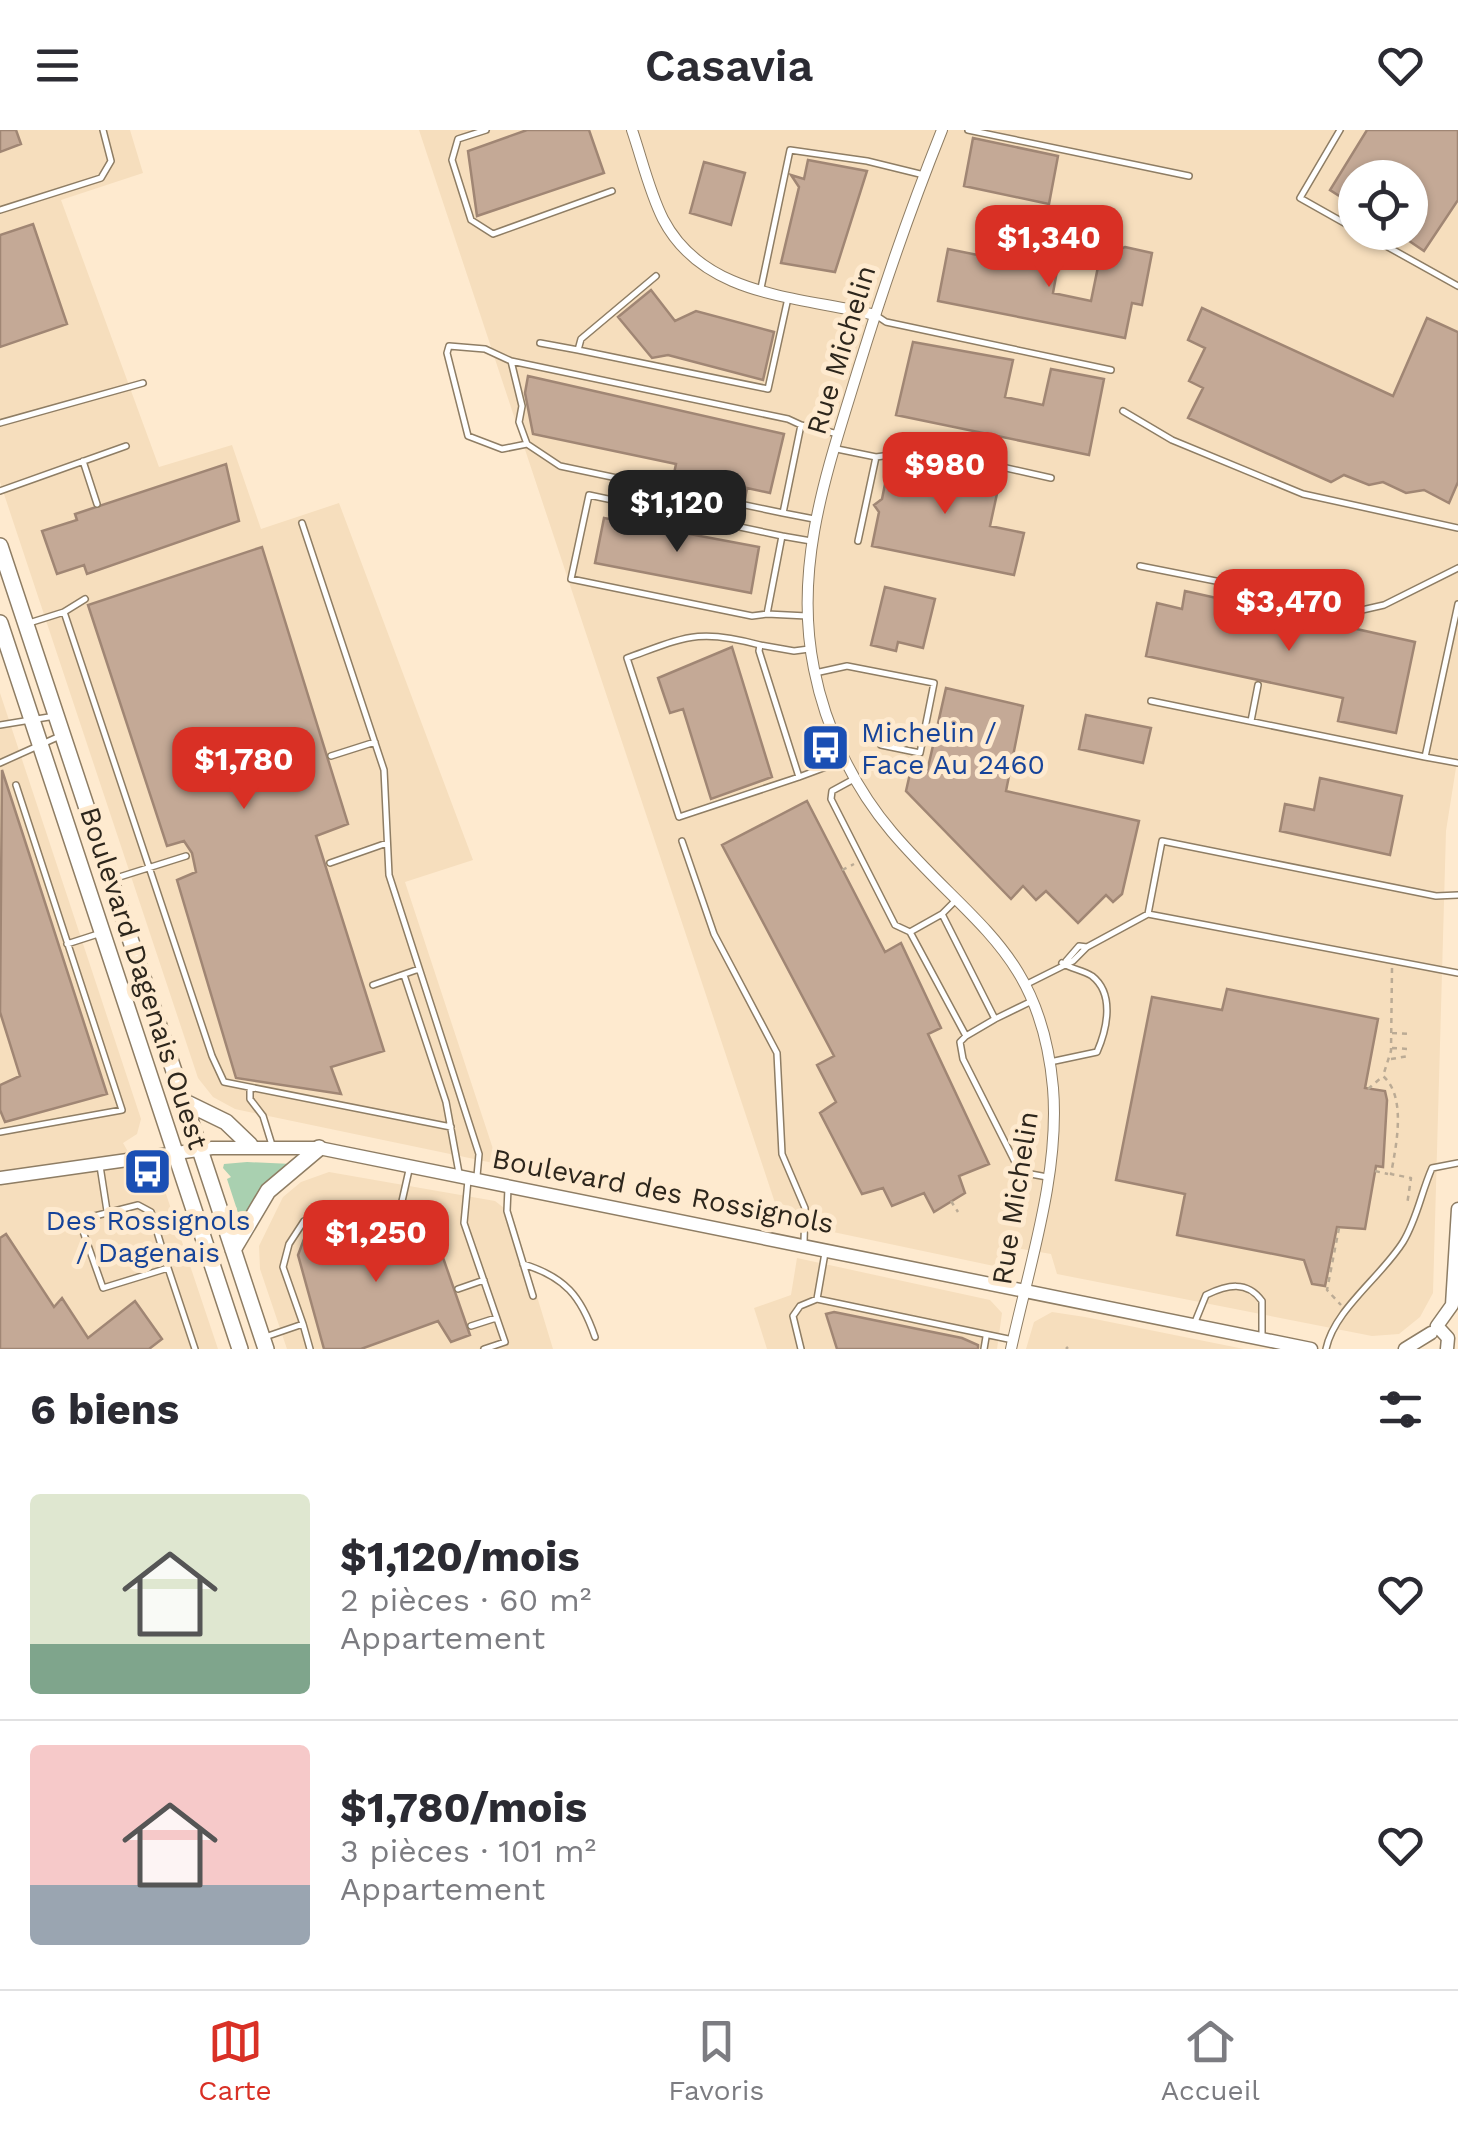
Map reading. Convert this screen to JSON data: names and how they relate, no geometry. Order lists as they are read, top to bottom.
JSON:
{
  "streets": {
    "main road": ["Boulevard Dagenais Ouest"],
    "street": ["Rue Michelin", "Boulevard des Rossignols"]
  },
  "crossings": [
    ["Rue Michelin", "Boulevard des Rossignols"],
    ["Boulevard Dagenais Ouest", "Boulevard des Rossignols"]
  ],
  "places": {
    "bus stop": ["Michelin / Face Au 2460", "Des Rossignols / Dagenais"]
  },
  "page": {
    "header": "Casavia",
    "price": [
      "$1,340",
      "$980",
      "$1,120",
      "$3,470",
      "$1,780",
      "$1,250"
    ],
    "heading": "6 biens",
    "list": [
      {
        "name": "$1,120/mois",
        "note": "2 pièces · 60 m² · Appartement"
      },
      {
        "name": "$1,780/mois",
        "note": "3 pièces · 101 m² · Appartement"
      }
    ],
    "tabs": ["Carte", "Favoris", "Accueil"]
  }
}
